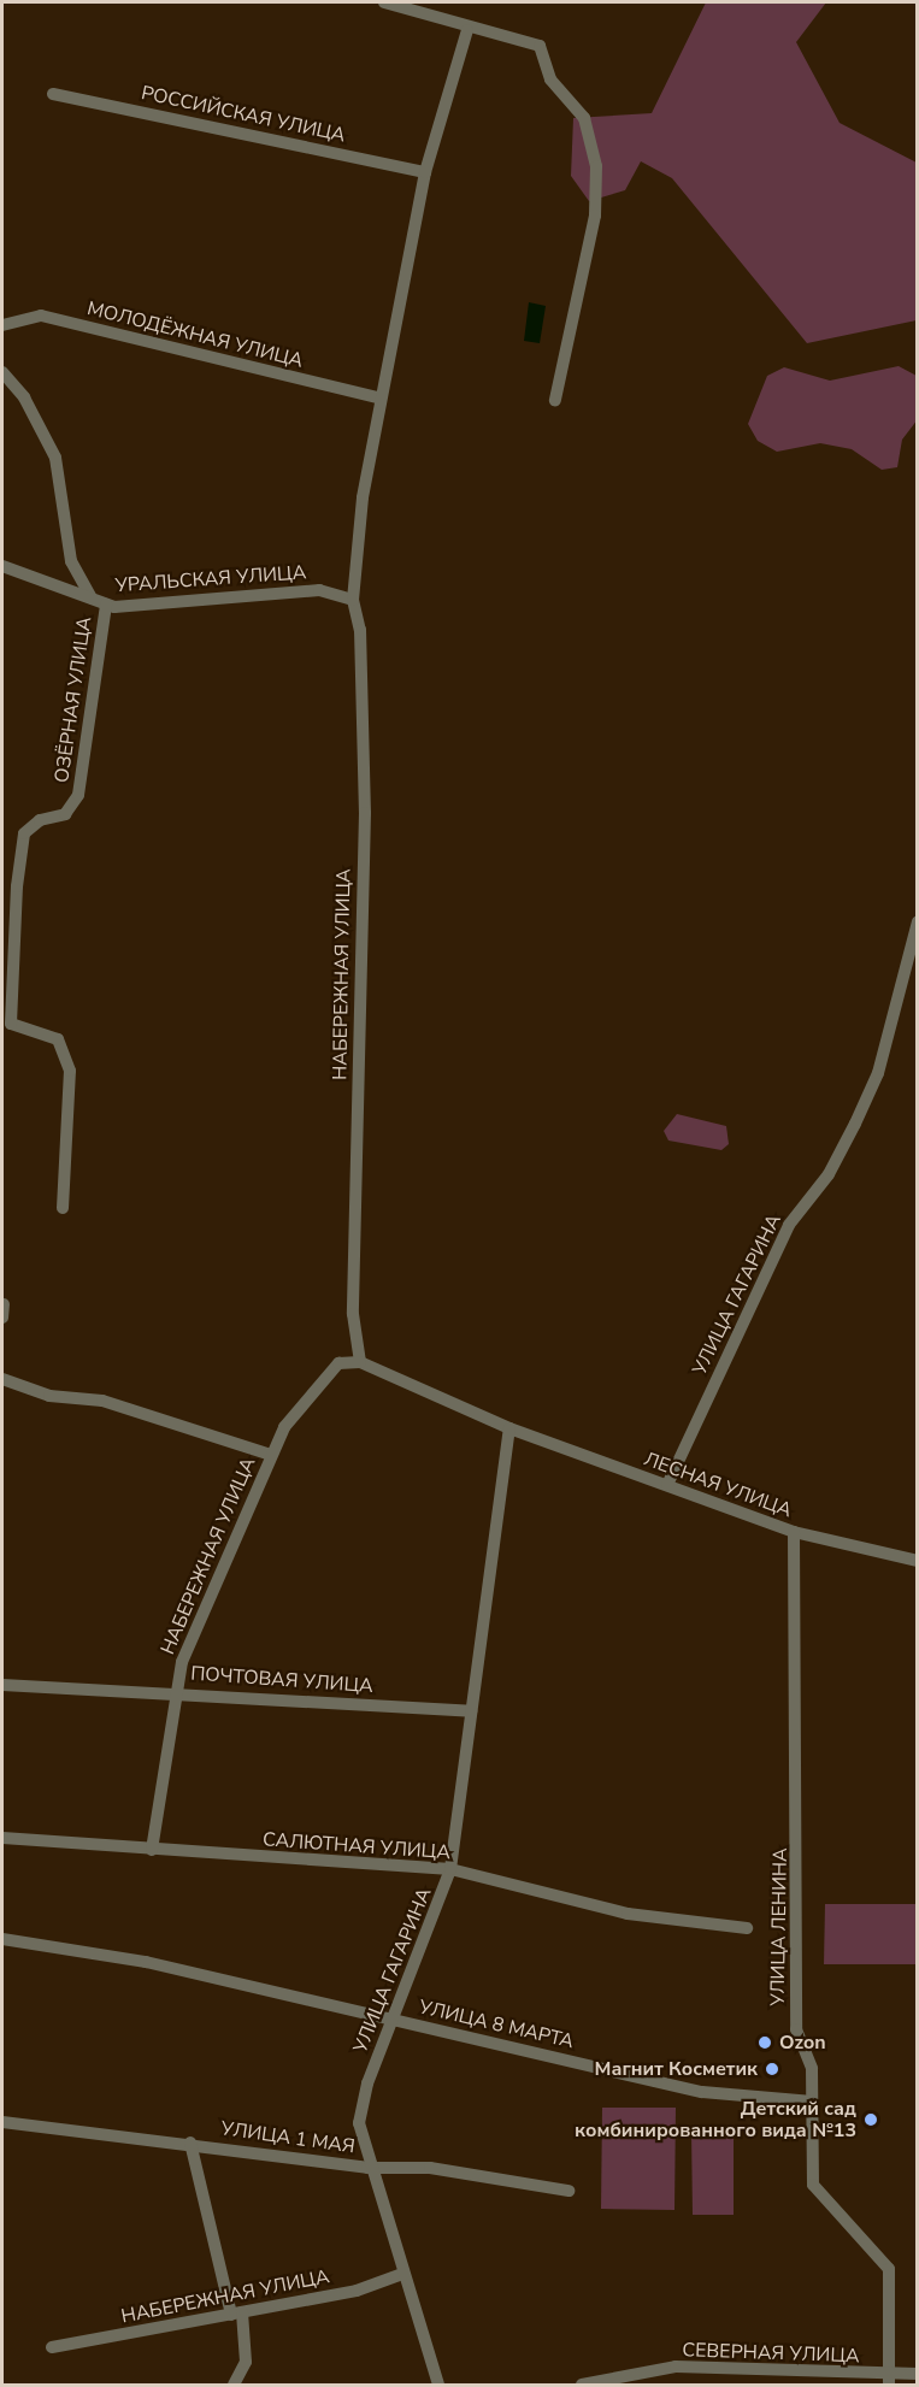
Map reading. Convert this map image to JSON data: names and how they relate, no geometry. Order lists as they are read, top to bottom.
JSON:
{
  "streets": {
    "street": [
      "РОССИЙСКАЯ УЛИЦА",
      "МОЛОДЁЖНАЯ УЛИЦА",
      "УРАЛЬСКАЯ УЛИЦА",
      "ОЗЁРНАЯ УЛИЦА",
      "НАБЕРЕЖНАЯ УЛИЦА",
      "УЛИЦА ГАГАРИНА",
      "ЛЕСНАЯ УЛИЦА",
      "ПОЧТОВАЯ УЛИЦА",
      "САЛЮТНАЯ УЛИЦА",
      "УЛИЦА ЛЕНИНА",
      "УЛИЦА 8 МАРТА",
      "УЛИЦА 1 МАЯ",
      "СЕВЕРНАЯ УЛИЦА"
    ]
  },
  "crossings": [
    ["РОССИЙСКАЯ УЛИЦА", "НАБЕРЕЖНАЯ УЛИЦА"],
    ["МОЛОДЁЖНАЯ УЛИЦА", "НАБЕРЕЖНАЯ УЛИЦА"],
    ["УРАЛЬСКАЯ УЛИЦА", "ОЗЁРНАЯ УЛИЦА"],
    ["УРАЛЬСКАЯ УЛИЦА", "НАБЕРЕЖНАЯ УЛИЦА"],
    ["НАБЕРЕЖНАЯ УЛИЦА", "УЛИЦА ГАГАРИНА"],
    ["НАБЕРЕЖНАЯ УЛИЦА", "ПОЧТОВАЯ УЛИЦА"],
    ["НАБЕРЕЖНАЯ УЛИЦА", "САЛЮТНАЯ УЛИЦА"],
    ["УЛИЦА ГАГАРИНА", "ЛЕСНАЯ УЛИЦА"],
    ["УЛИЦА ГАГАРИНА", "ПОЧТОВАЯ УЛИЦА"],
    ["УЛИЦА ГАГАРИНА", "САЛЮТНАЯ УЛИЦА"],
    ["УЛИЦА ГАГАРИНА", "УЛИЦА 8 МАРТА"],
    ["УЛИЦА ГАГАРИНА", "УЛИЦА 1 МАЯ"],
    ["ЛЕСНАЯ УЛИЦА", "УЛИЦА ЛЕНИНА"],
    ["УЛИЦА ЛЕНИНА", "УЛИЦА 8 МАРТА"],
    ["УЛИЦА ЛЕНИНА", "СЕВЕРНАЯ УЛИЦА"]
  ],
  "places": ["Ozon", "Магнит Косметик", "Детский сад комбинированного вида №13"]
}
